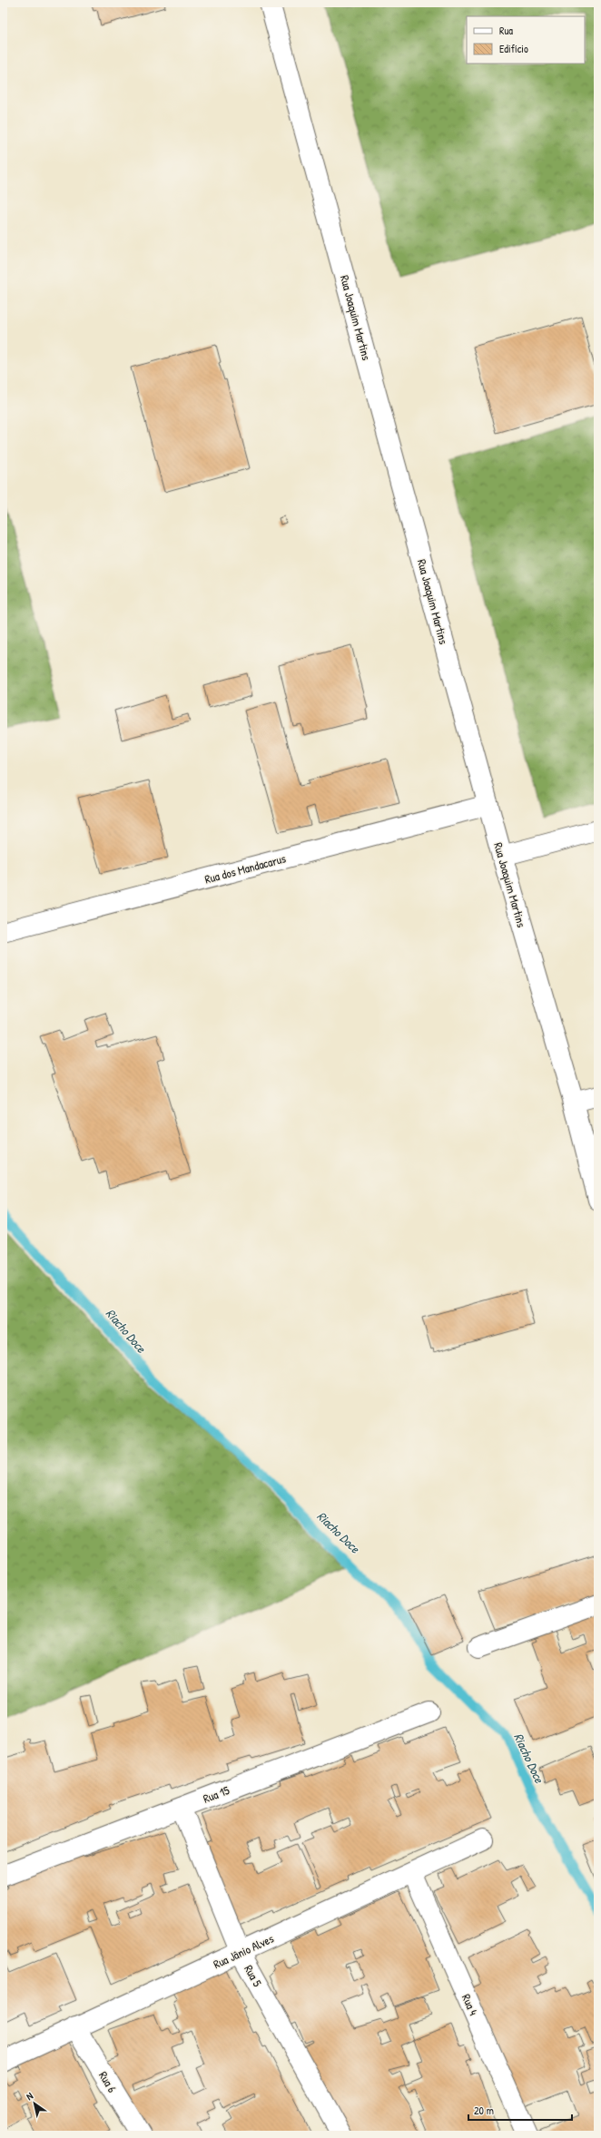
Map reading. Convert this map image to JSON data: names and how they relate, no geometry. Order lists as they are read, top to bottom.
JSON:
{
  "streets": {
    "street": [
      "Rua Joaquim Martins",
      "Rua dos Mandacarus",
      "Rua 15",
      "Rua Jânio Alves",
      "Rua 5",
      "Rua 4",
      "Rua 6"
    ]
  },
  "crossings": [
    ["Rua Joaquim Martins", "Rua dos Mandacarus"],
    ["Rua 15", "Rua 5"],
    ["Rua Jânio Alves", "Rua 5"],
    ["Rua Jânio Alves", "Rua 4"],
    ["Rua Jânio Alves", "Rua 6"]
  ],
  "water": ["Riacho Doce"],
  "legend": ["Rua", "Edifício"],
  "scale_bar": "20 m",
  "north": "top left"
}
